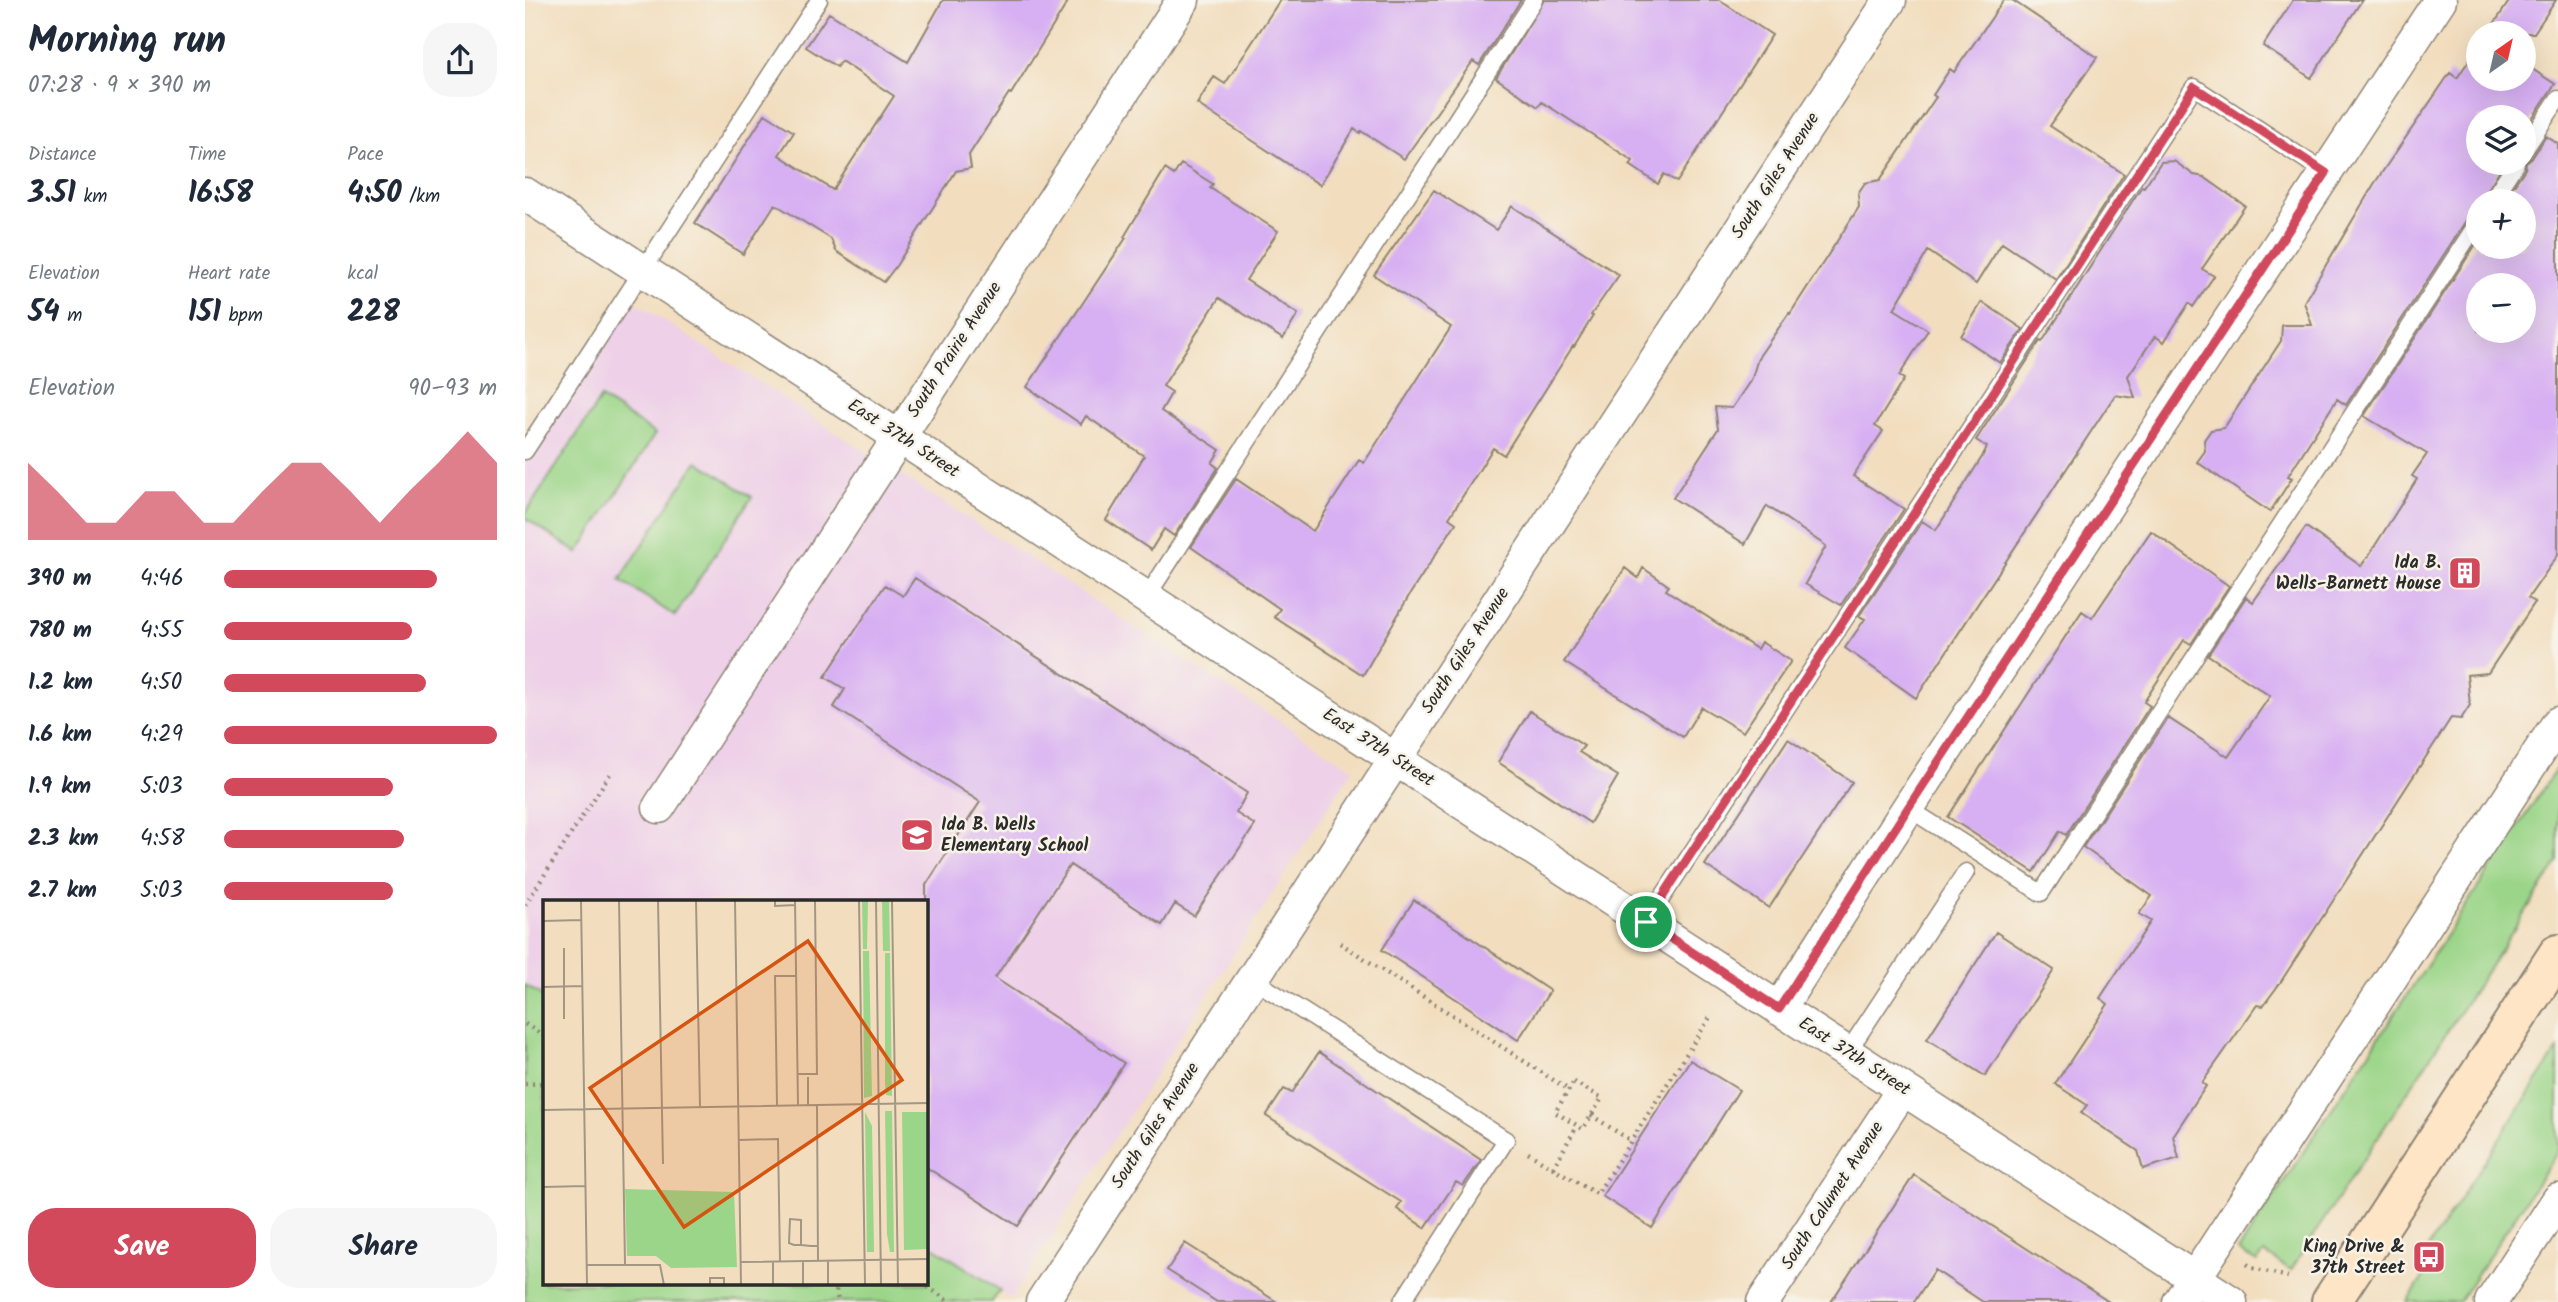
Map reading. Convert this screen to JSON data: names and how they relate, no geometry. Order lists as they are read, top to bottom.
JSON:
{
  "streets": {
    "street": [
      "South Giles Avenue",
      "South Prairie Avenue",
      "East 37th Street",
      "South Calumet Avenue"
    ]
  },
  "crossings": [
    ["South Giles Avenue", "East 37th Street"],
    ["South Prairie Avenue", "East 37th Street"],
    ["East 37th Street", "South Calumet Avenue"]
  ],
  "places": {
    "building": ["Ida B. Wells-Barnett House"],
    "school or university": ["Ida B. Wells Elementary School"],
    "bus stop": ["King Drive & 37th Street"]
  },
  "north": "top right",
  "page": {
    "heading": ["Morning run", "07:28 · 9 × 390 m"],
    "map_buttons": ["+", "−"],
    "stats": [
      ["Distance", "3.51 km"],
      ["Time", "16:58"],
      ["Pace", "4:50 /km"],
      ["Elevation", "54 m"],
      ["Heart rate", "151 bpm"],
      ["kcal", "228"]
    ],
    "chart": ["Elevation", "90–93 m"],
    "list": [
      {
        "name": "390 m",
        "note": "4:46"
      },
      {
        "name": "780 m",
        "note": "4:55"
      },
      {
        "name": "1.2 km",
        "note": "4:50"
      },
      {
        "name": "1.6 km",
        "note": "4:29"
      },
      {
        "name": "1.9 km",
        "note": "5:03"
      },
      {
        "name": "2.3 km",
        "note": "4:58"
      },
      {
        "name": "2.7 km",
        "note": "5:03"
      }
    ],
    "buttons": ["Save", "Share"]
  }
}
